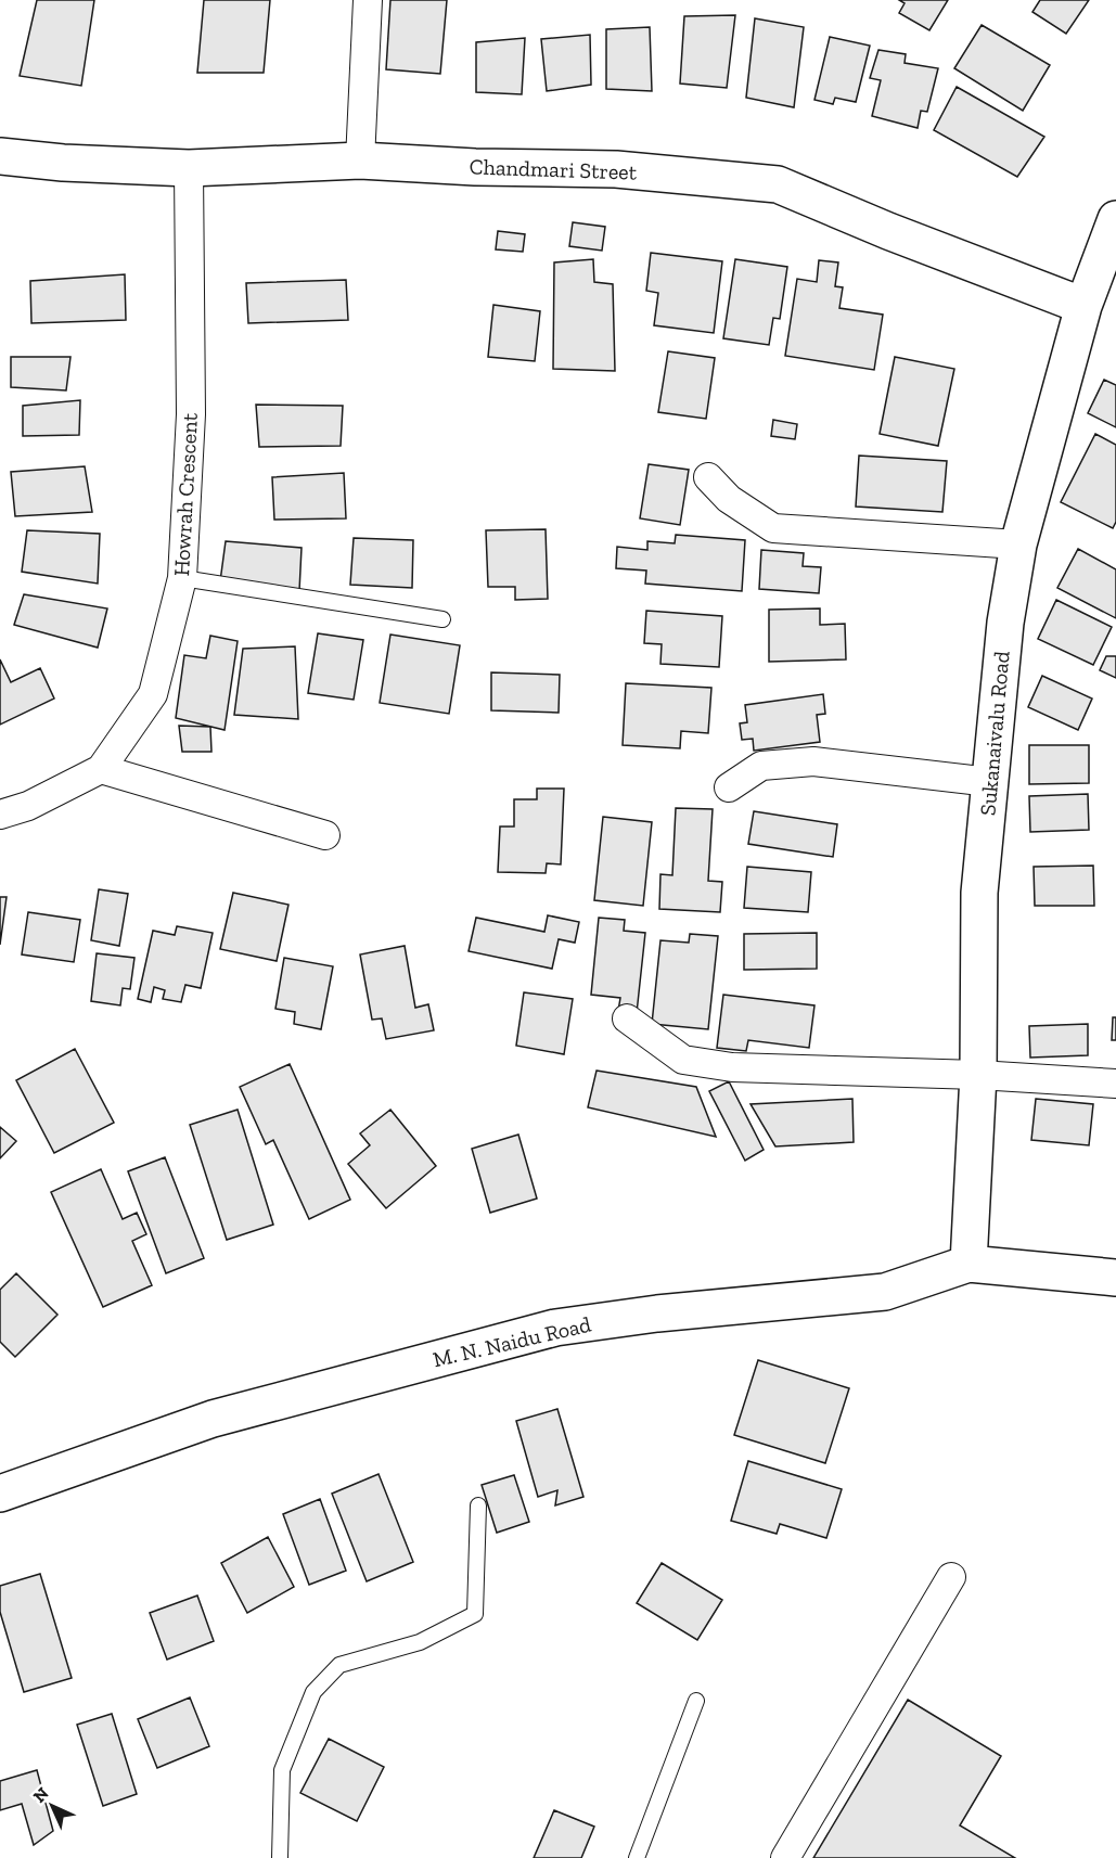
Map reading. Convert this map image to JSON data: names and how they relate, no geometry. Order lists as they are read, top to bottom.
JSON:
{
  "streets": {
    "main road": ["Chandmari Street", "Sukanaivalu Road", "M. N. Naidu Road"],
    "street": ["Howrah Crescent"]
  },
  "crossings": [
    ["Chandmari Street", "Howrah Crescent"],
    ["Chandmari Street", "Sukanaivalu Road"],
    ["Sukanaivalu Road", "M. N. Naidu Road"]
  ],
  "north": "top left"
}
